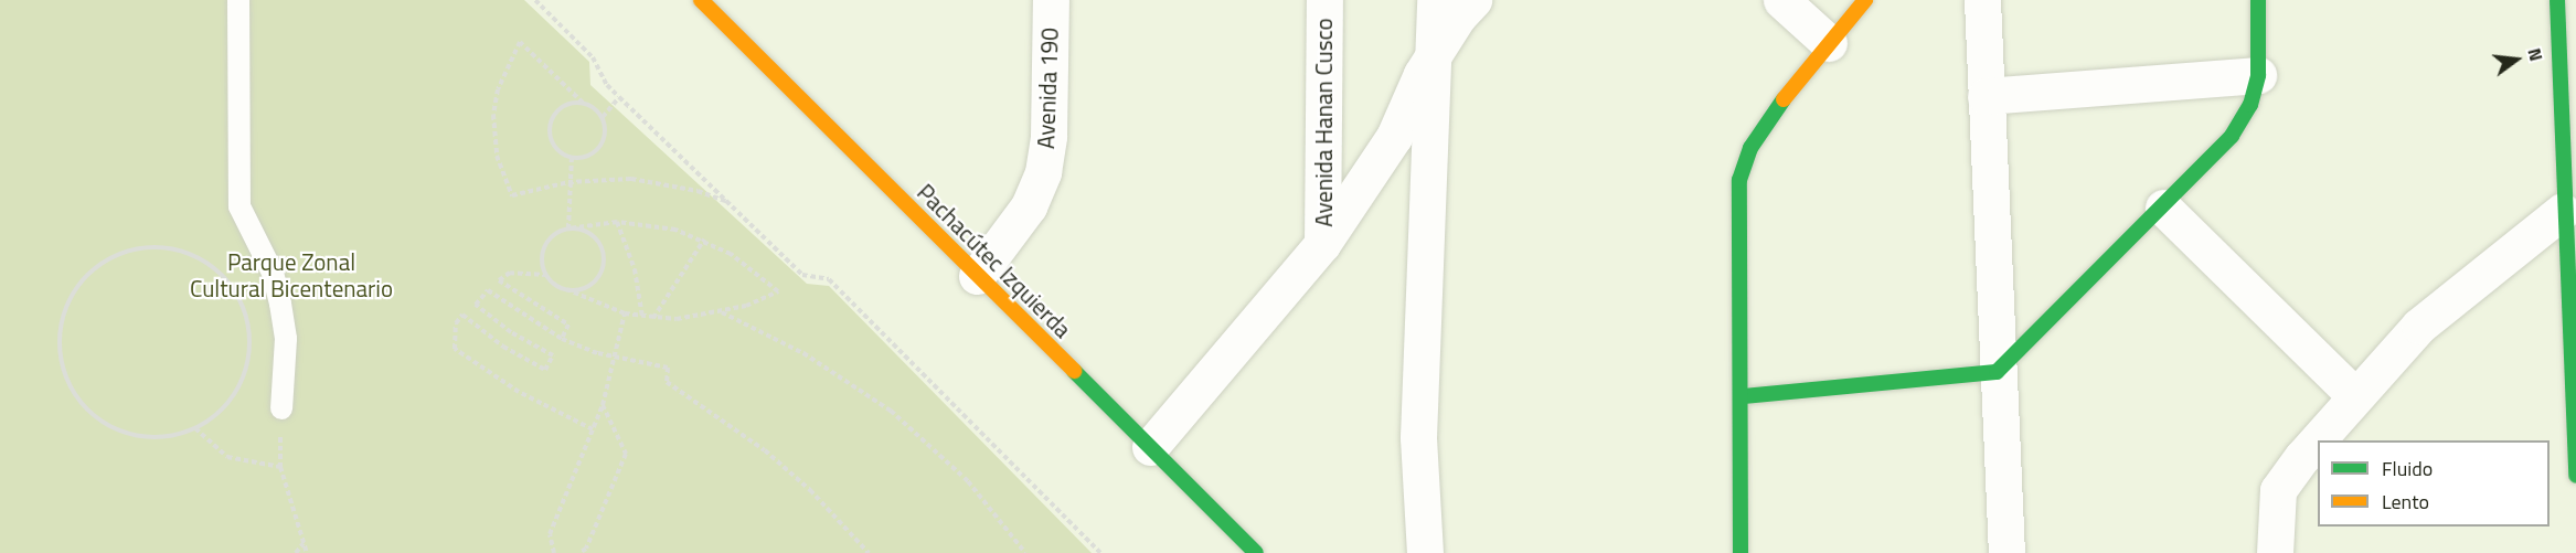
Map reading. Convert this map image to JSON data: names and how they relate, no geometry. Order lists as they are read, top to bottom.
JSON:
{
  "streets": {
    "street": ["Avenida 190", "Avenida Hanan Cusco", "Pachacútec Izquierda"]
  },
  "crossings": [
    ["Avenida 190", "Pachacútec Izquierda"]
  ],
  "parks": ["Parque Zonal Cultural Bicentenario"],
  "legend": ["Fluido", "Lento"],
  "north": "right"
}
